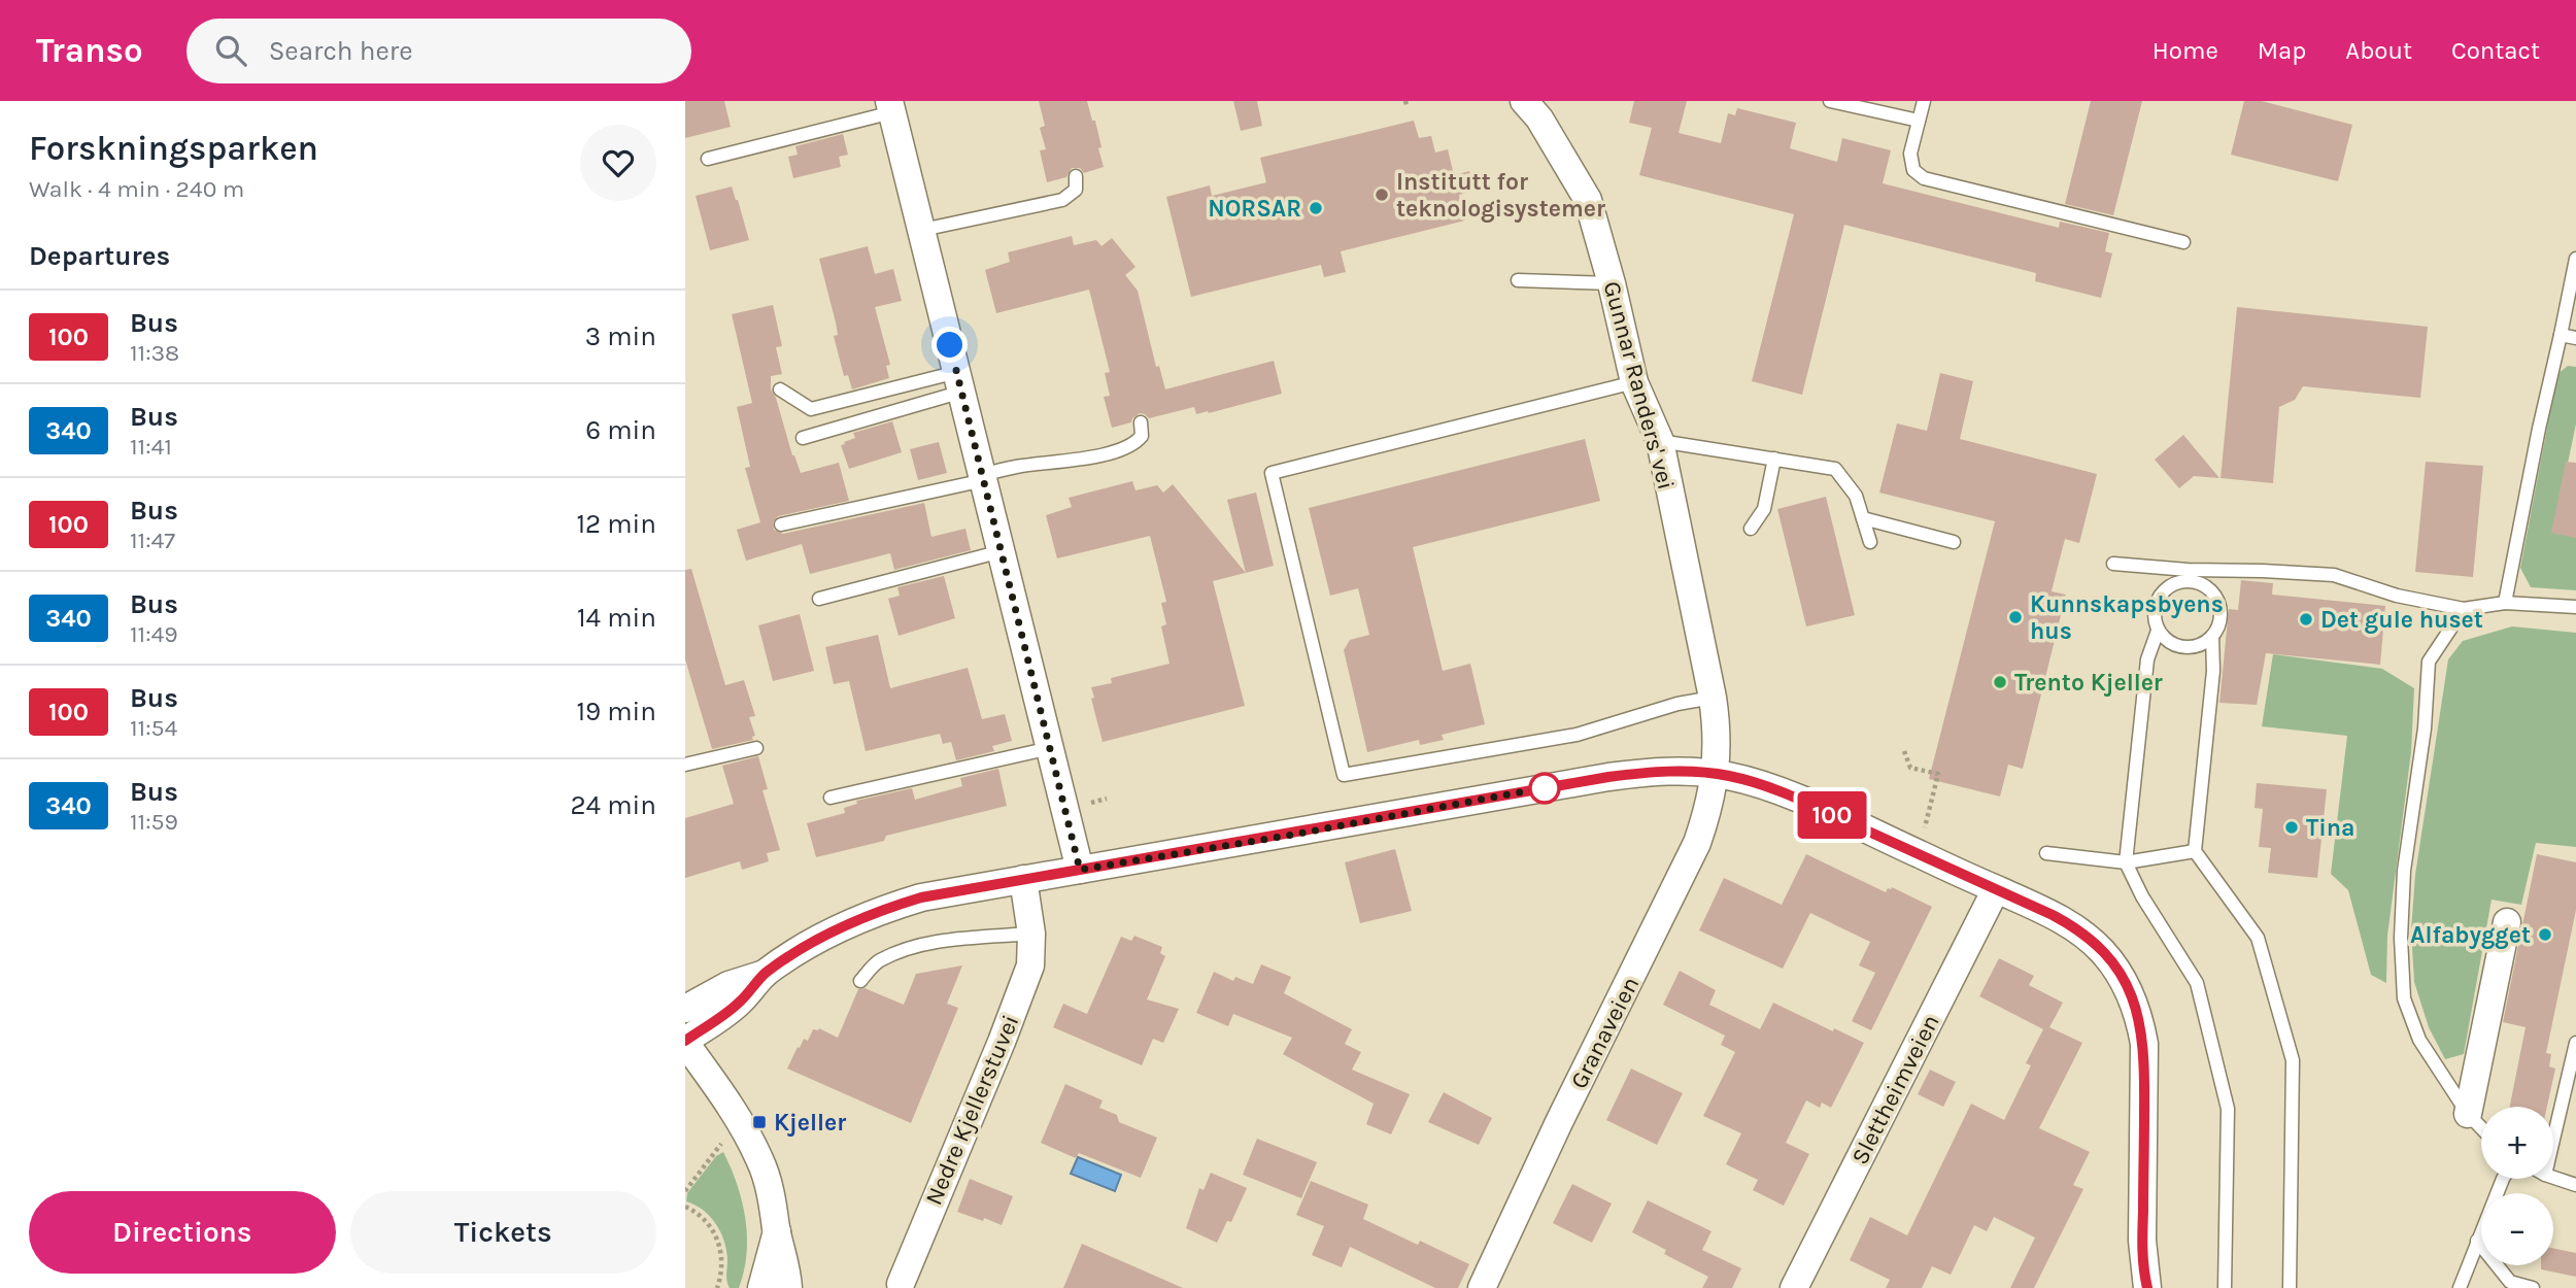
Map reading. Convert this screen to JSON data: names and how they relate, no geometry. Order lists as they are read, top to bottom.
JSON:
{
  "streets": {
    "street": [
      "Gunnar Randers' vei",
      "Granaveien",
      "Slettheimveien",
      "Nedre Kjellerstuvei"
    ]
  },
  "crossings": [
    ["Gunnar Randers' vei", "Granaveien"]
  ],
  "places": {
    "other": [
      "Institutt for teknologisystemer",
      "NORSAR",
      "Kunnskapsbyens hus",
      "Det gule huset",
      "Trento Kjeller",
      "Tina",
      "Alfabygget"
    ],
    "transit": ["Kjeller"]
  },
  "lines": ["bus line 100"],
  "page": {
    "header": "Transo",
    "search": "Search here",
    "nav": [
      "Home",
      "Map",
      "About",
      "Contact"
    ],
    "heading": [
      ["Forskningsparken", "Walk · 4 min · 240 m"],
      "Departures"
    ],
    "on_map": "100",
    "list": [
      {
        "mark": "100",
        "name": "Bus",
        "note": "11:38",
        "value": "3 min"
      },
      {
        "mark": "340",
        "name": "Bus",
        "note": "11:41",
        "value": "6 min"
      },
      {
        "mark": "100",
        "name": "Bus",
        "note": "11:47",
        "value": "12 min"
      },
      {
        "mark": "340",
        "name": "Bus",
        "note": "11:49",
        "value": "14 min"
      },
      {
        "mark": "100",
        "name": "Bus",
        "note": "11:54",
        "value": "19 min"
      },
      {
        "mark": "340",
        "name": "Bus",
        "note": "11:59",
        "value": "24 min"
      }
    ],
    "map_buttons": ["+", "−"],
    "buttons": ["Directions", "Tickets"]
  }
}
